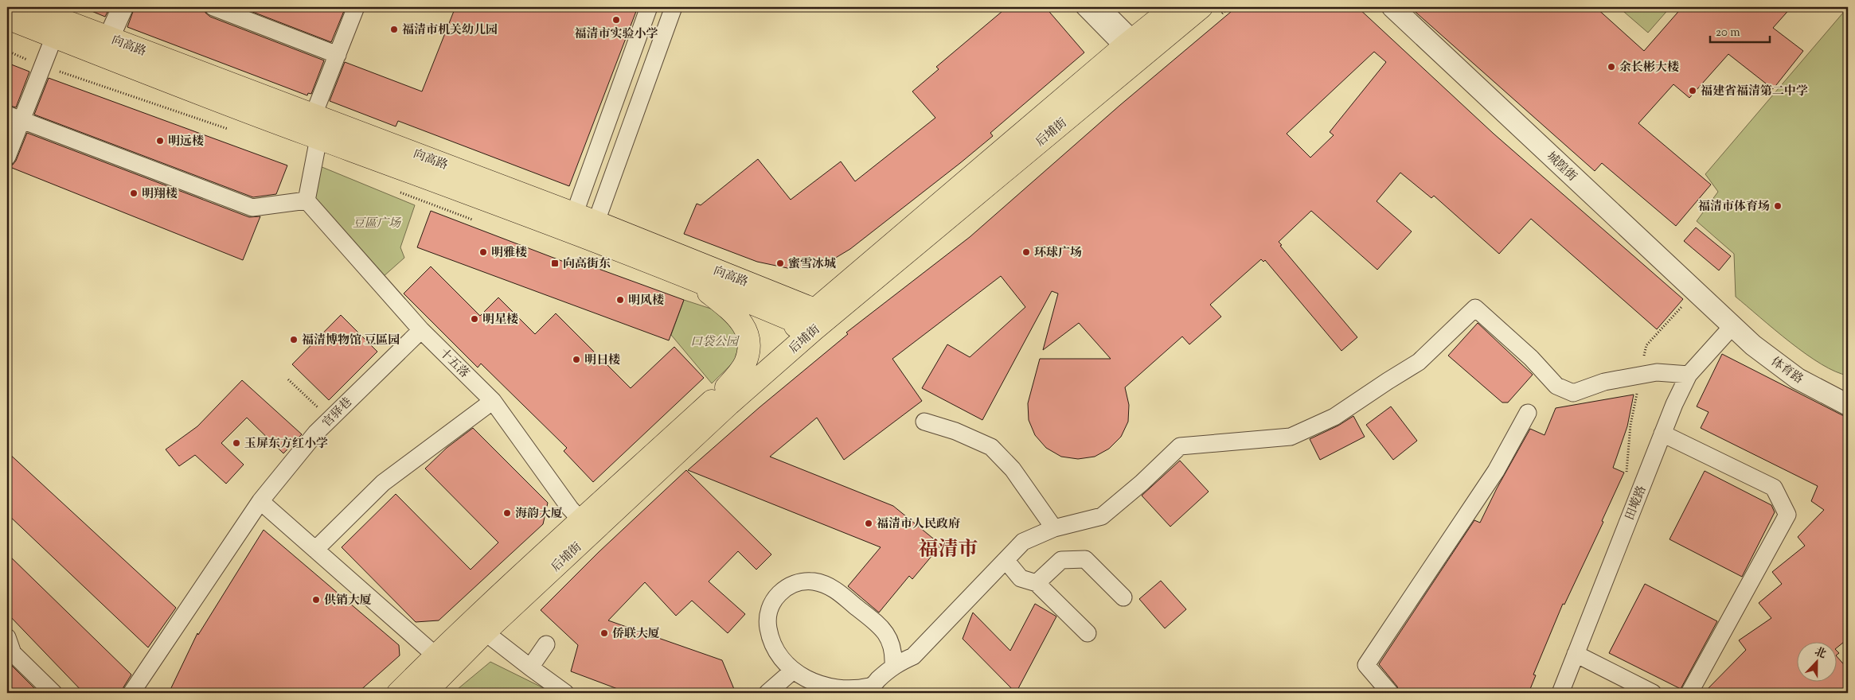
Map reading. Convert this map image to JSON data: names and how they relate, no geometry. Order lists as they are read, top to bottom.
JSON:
{
  "streets": {
    "main road": ["向高路", "后埔街"],
    "street": [
      "城隍街",
      "十五落",
      "体育路",
      "官驿巷",
      "田墘路"
    ]
  },
  "crossings": [
    ["向高路", "后埔街"],
    ["后埔街", "十五落"],
    ["城隍街", "体育路"],
    ["城隍街", "田墘路"],
    ["十五落", "官驿巷"],
    ["体育路", "田墘路"]
  ],
  "districts": ["福清市"],
  "parks": ["豆區广场", "口袋公园"],
  "places": {
    "other": [
      "福清市实验小学",
      "福清市机关幼儿园",
      "余长彬大楼",
      "福建省福清第二中学",
      "明远楼",
      "明翔楼",
      "福清市体育场",
      "明雅楼",
      "环球广场",
      "蜜雪冰城",
      "明风楼",
      "明星楼",
      "福清博物馆 豆區园",
      "明日楼",
      "玉屏东方红小学",
      "海韵大厦",
      "福清市人民政府",
      "供销大厦",
      "侨联大厦"
    ],
    "transit": ["向高街东"]
  },
  "scale_bar": "20 m",
  "north": "top"
}
